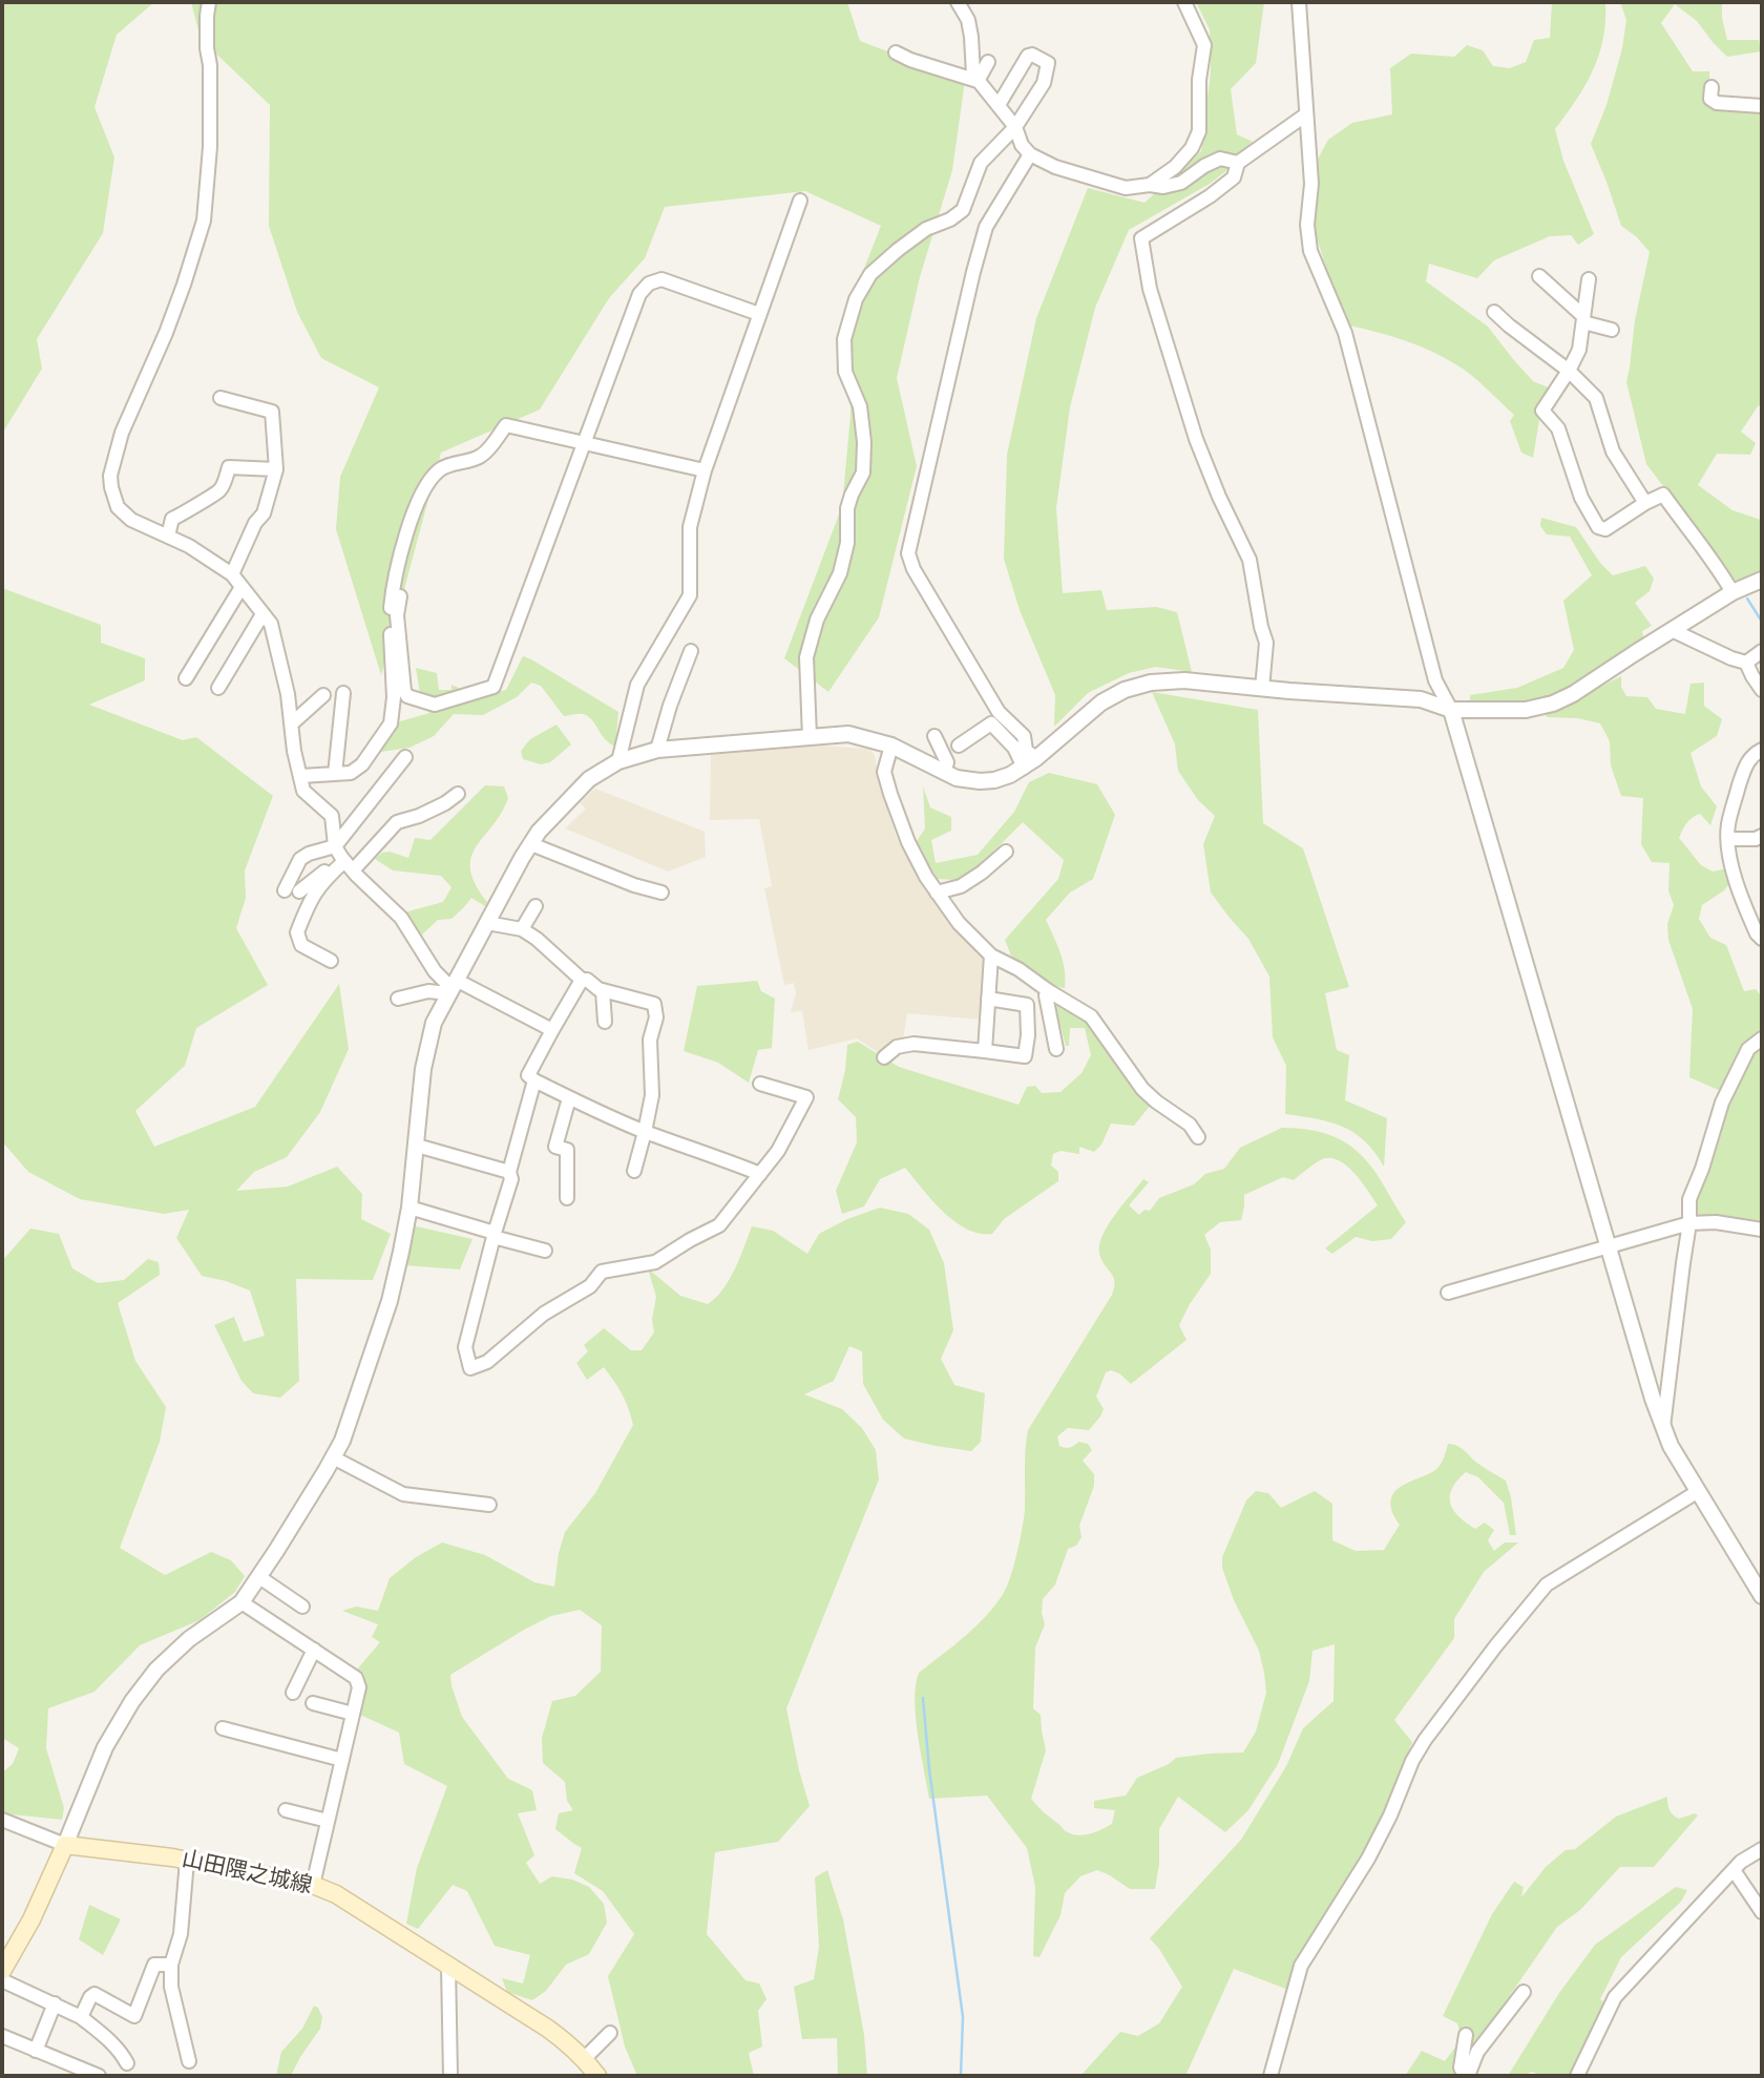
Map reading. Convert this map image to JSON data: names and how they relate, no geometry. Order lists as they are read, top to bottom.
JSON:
{
  "streets": {
    "main road": ["山田隈之城線"]
  }
}
